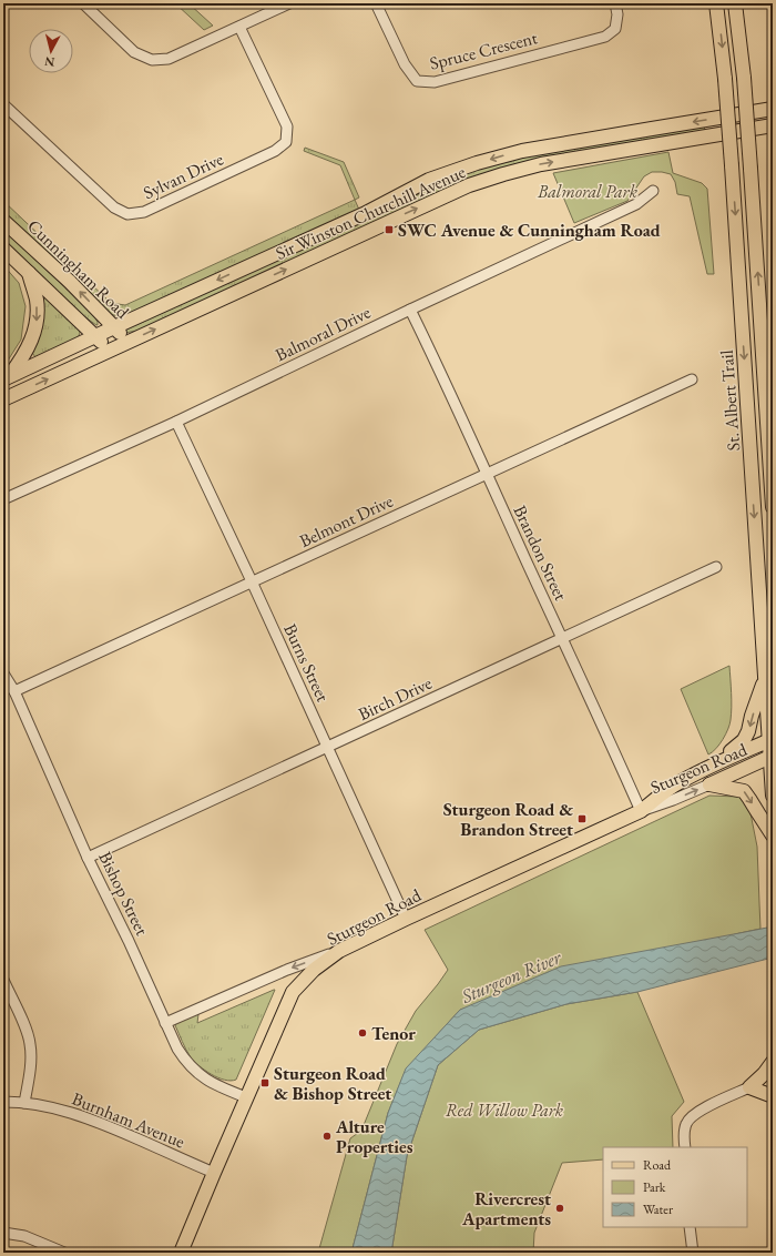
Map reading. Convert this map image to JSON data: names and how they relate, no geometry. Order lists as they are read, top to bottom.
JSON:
{
  "streets": {
    "main road": [
      "Sir Winston Churchill Avenue",
      "Cunningham Road",
      "St. Albert Trail",
      "Sturgeon Road"
    ],
    "street": [
      "Spruce Crescent",
      "Sylvan Drive",
      "Balmoral Drive",
      "Belmont Drive",
      "Brandon Street",
      "Burns Street",
      "Birch Drive",
      "Bishop Street",
      "Burnham Avenue"
    ]
  },
  "crossings": [
    ["Sir Winston Churchill Avenue", "Cunningham Road"],
    ["Balmoral Drive", "Brandon Street"],
    ["Balmoral Drive", "Burns Street"],
    ["St. Albert Trail", "Sturgeon Road"],
    ["Belmont Drive", "Brandon Street"],
    ["Belmont Drive", "Burns Street"],
    ["Belmont Drive", "Bishop Street"],
    ["Brandon Street", "Birch Drive"],
    ["Brandon Street", "Sturgeon Road"],
    ["Burns Street", "Birch Drive"],
    ["Burns Street", "Sturgeon Road"],
    ["Birch Drive", "Bishop Street"],
    ["Sturgeon Road", "Bishop Street"],
    ["Sturgeon Road", "Burnham Avenue"]
  ],
  "water": ["Sturgeon River"],
  "parks": ["Balmoral Park", "Red Willow Park"],
  "places": {
    "transit": ["SWC Avenue & Cunningham Road", "Sturgeon Road & Brandon Street", "Sturgeon Road & Bishop Street"],
    "other": ["Tenor", "Alture Properties", "Rivercrest Apartments"]
  },
  "legend": ["Road", "Park", "Water"],
  "north": "bottom"
}
